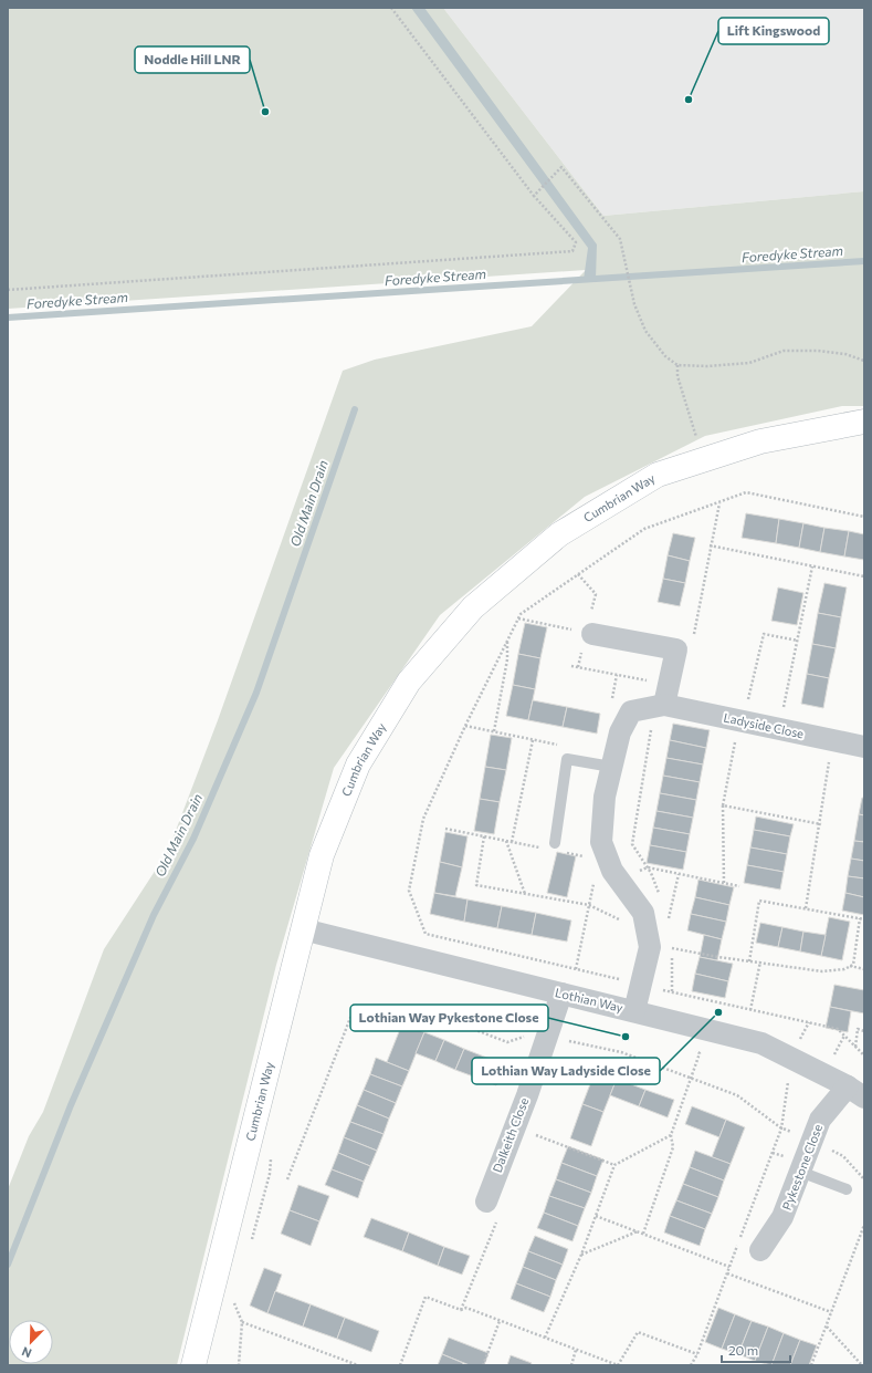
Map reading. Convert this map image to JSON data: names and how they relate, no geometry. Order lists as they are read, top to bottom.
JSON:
{
  "streets": {
    "street": [
      "Cumbrian Way",
      "Ladyside Close",
      "Lothian Way",
      "Dalkeith Close",
      "Pykestone Close"
    ]
  },
  "crossings": [
    ["Cumbrian Way", "Lothian Way"],
    ["Ladyside Close", "Lothian Way"],
    ["Lothian Way", "Dalkeith Close"],
    ["Lothian Way", "Pykestone Close"]
  ],
  "water": ["Foredyke Stream", "Old Main Drain"],
  "places": [
    "Lift Kingswood",
    "Noddle Hill LNR",
    "Lothian Way Ladyside Close",
    "Lothian Way Pykestone Close"
  ],
  "scale_bar": "20 m",
  "north": "bottom left"
}
